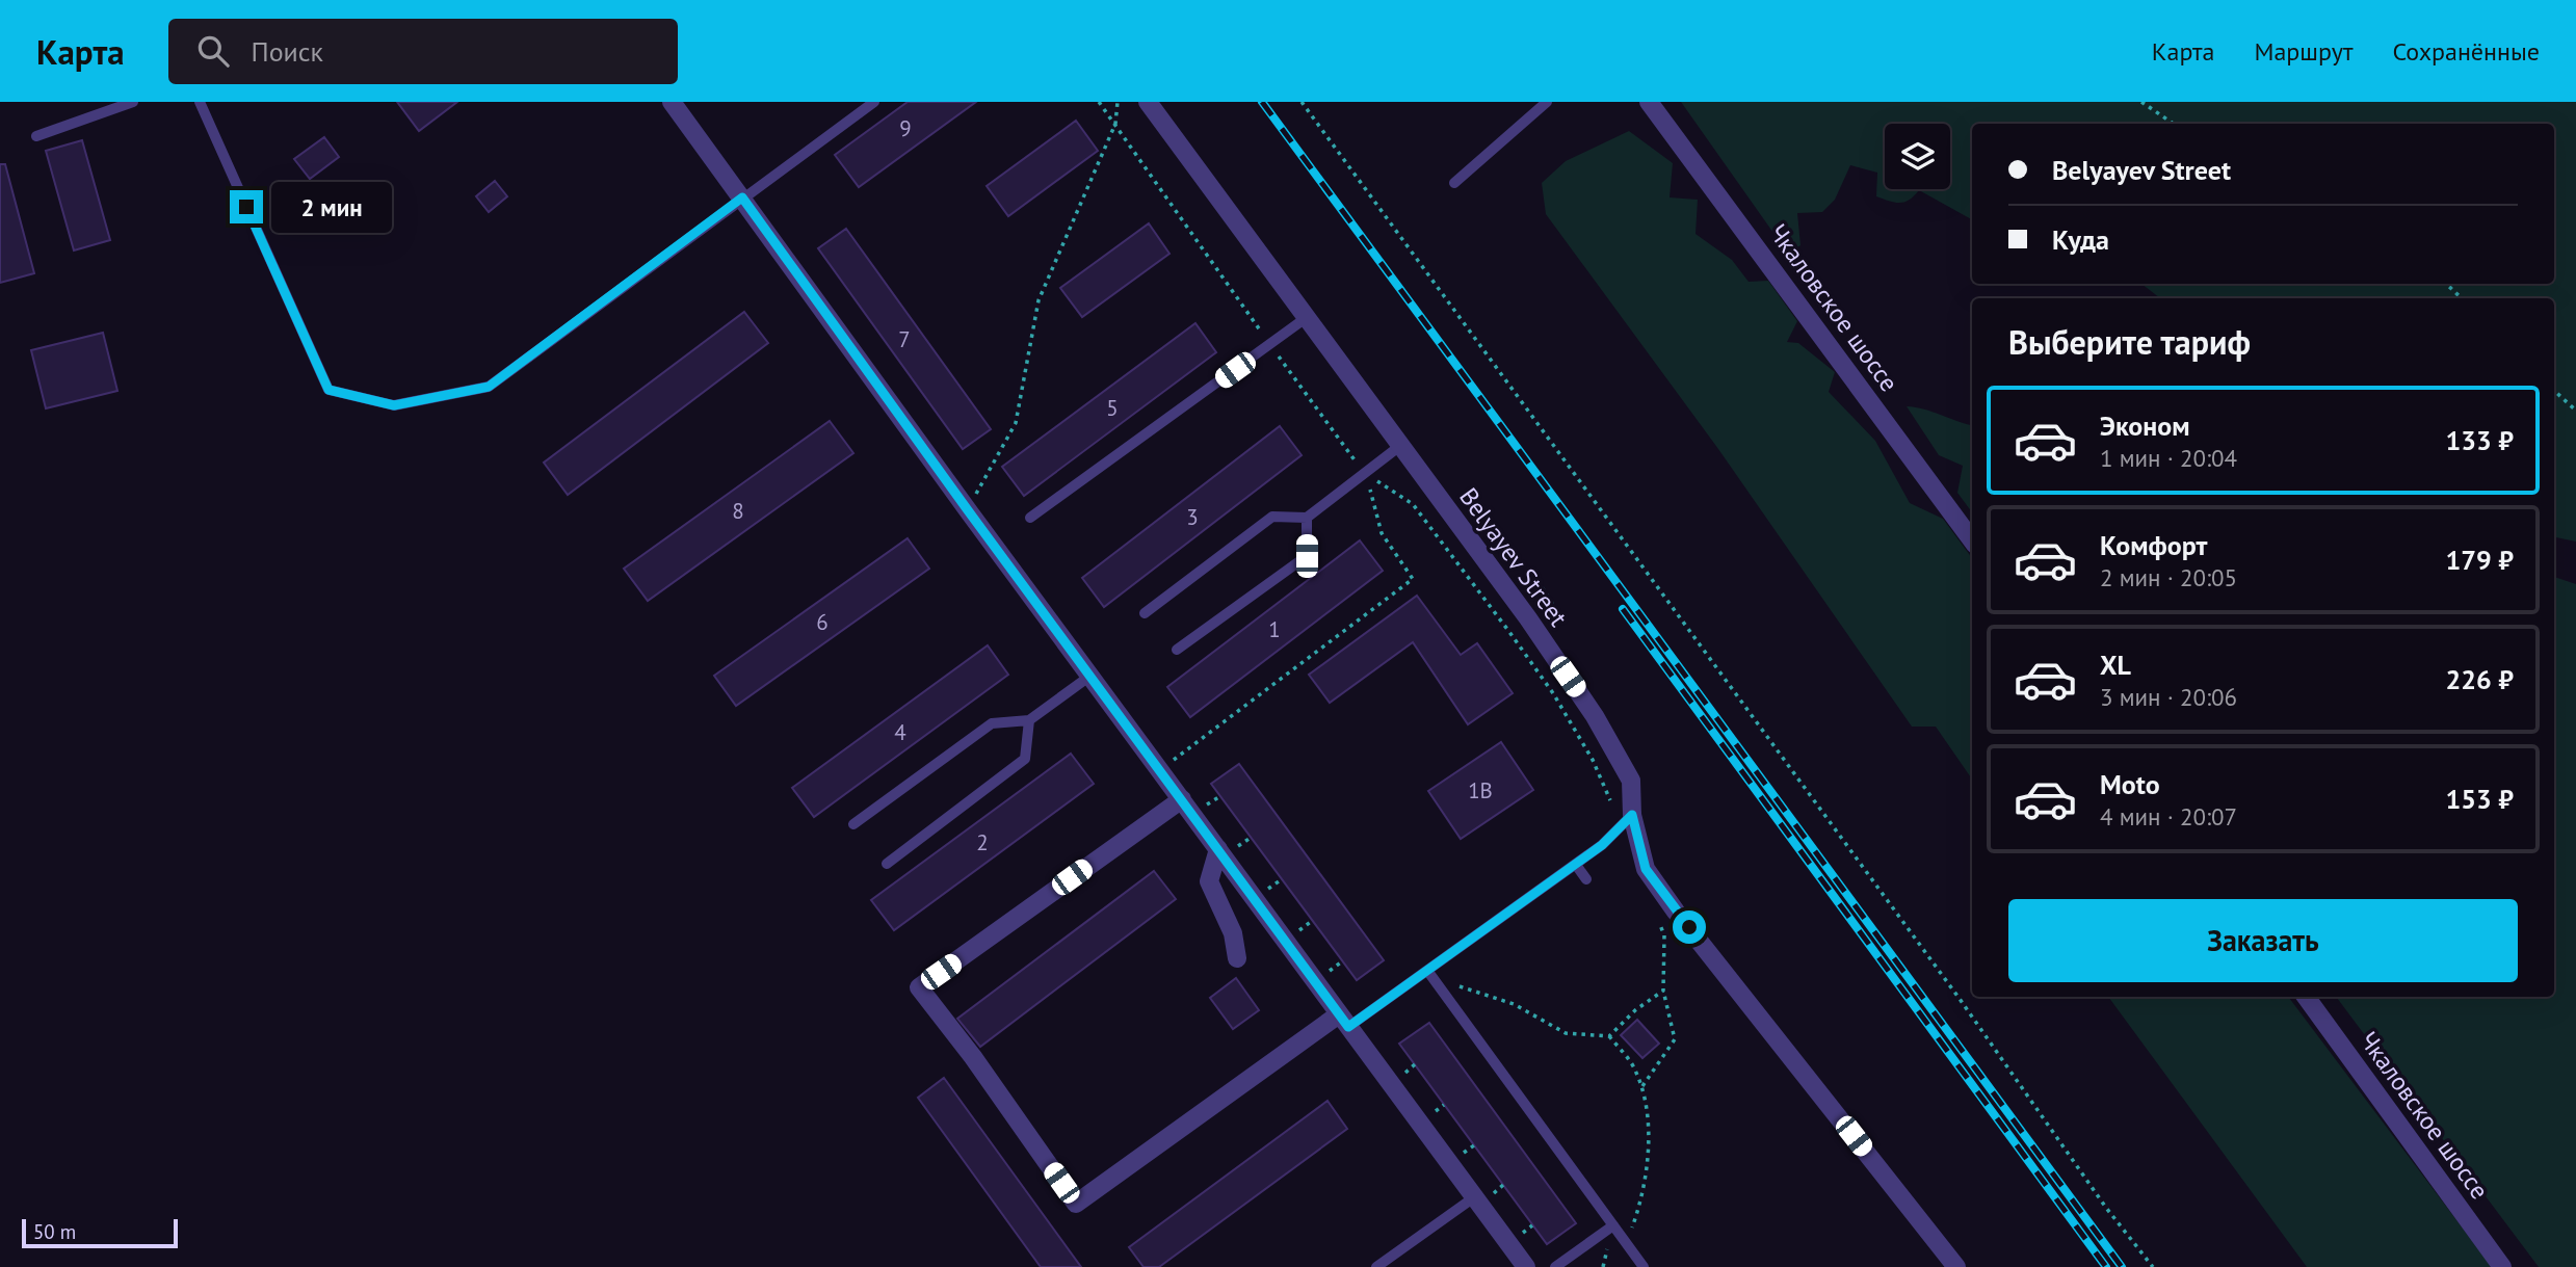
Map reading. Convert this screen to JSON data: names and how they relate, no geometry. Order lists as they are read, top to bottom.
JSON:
{
  "streets": {
    "street": ["Чкаловское шоссе", "Belyayev Street"]
  },
  "house_numbers": [
    "9",
    "7",
    "5",
    "8",
    "3",
    "6",
    "1",
    "4",
    "1В",
    "2"
  ],
  "scale_bar": "50 m",
  "page": {
    "header": "Карта",
    "search": "Поиск",
    "nav": ["Карта", "Маршрут", "Сохранённые"],
    "banner": ["Belyayev Street", "Куда"],
    "bubble": "2 мин",
    "heading": "Выберите тариф",
    "list": [
      {
        "name": "Эконом",
        "note": "1 мин · 20:04",
        "value": "133 ₽"
      },
      {
        "name": "Комфорт",
        "note": "2 мин · 20:05",
        "value": "179 ₽"
      },
      {
        "name": "XL",
        "note": "3 мин · 20:06",
        "value": "226 ₽"
      },
      {
        "name": "Moto",
        "note": "4 мин · 20:07",
        "value": "153 ₽"
      }
    ],
    "buttons": "Заказать",
    "scale": "50 m"
  }
}
